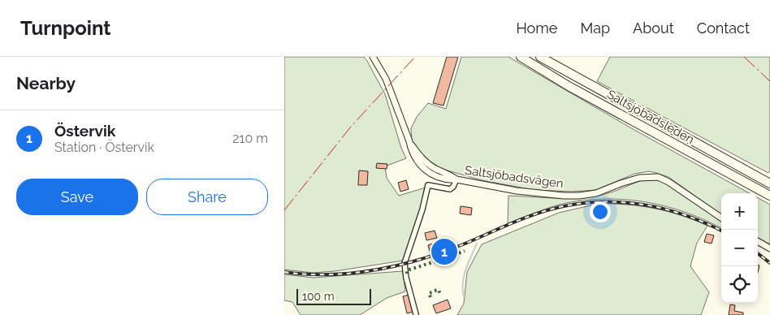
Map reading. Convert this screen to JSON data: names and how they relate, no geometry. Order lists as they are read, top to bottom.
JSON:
{
  "streets": {
    "highway": ["Saltsjöbadsleden"],
    "street": ["Saltsjöbadsvägen"]
  },
  "scale_bar": "100 m",
  "page": {
    "header": "Turnpoint",
    "nav": [
      "Home",
      "Map",
      "About",
      "Contact"
    ],
    "heading": "Nearby",
    "list": [
      {
        "mark": "1",
        "name": "Östervik",
        "note": "Station · Östervik",
        "value": "210 m"
      }
    ],
    "buttons": ["Save", "Share"],
    "map_buttons": ["+", "−"],
    "pins": "1",
    "scale": "100 m"
  }
}
